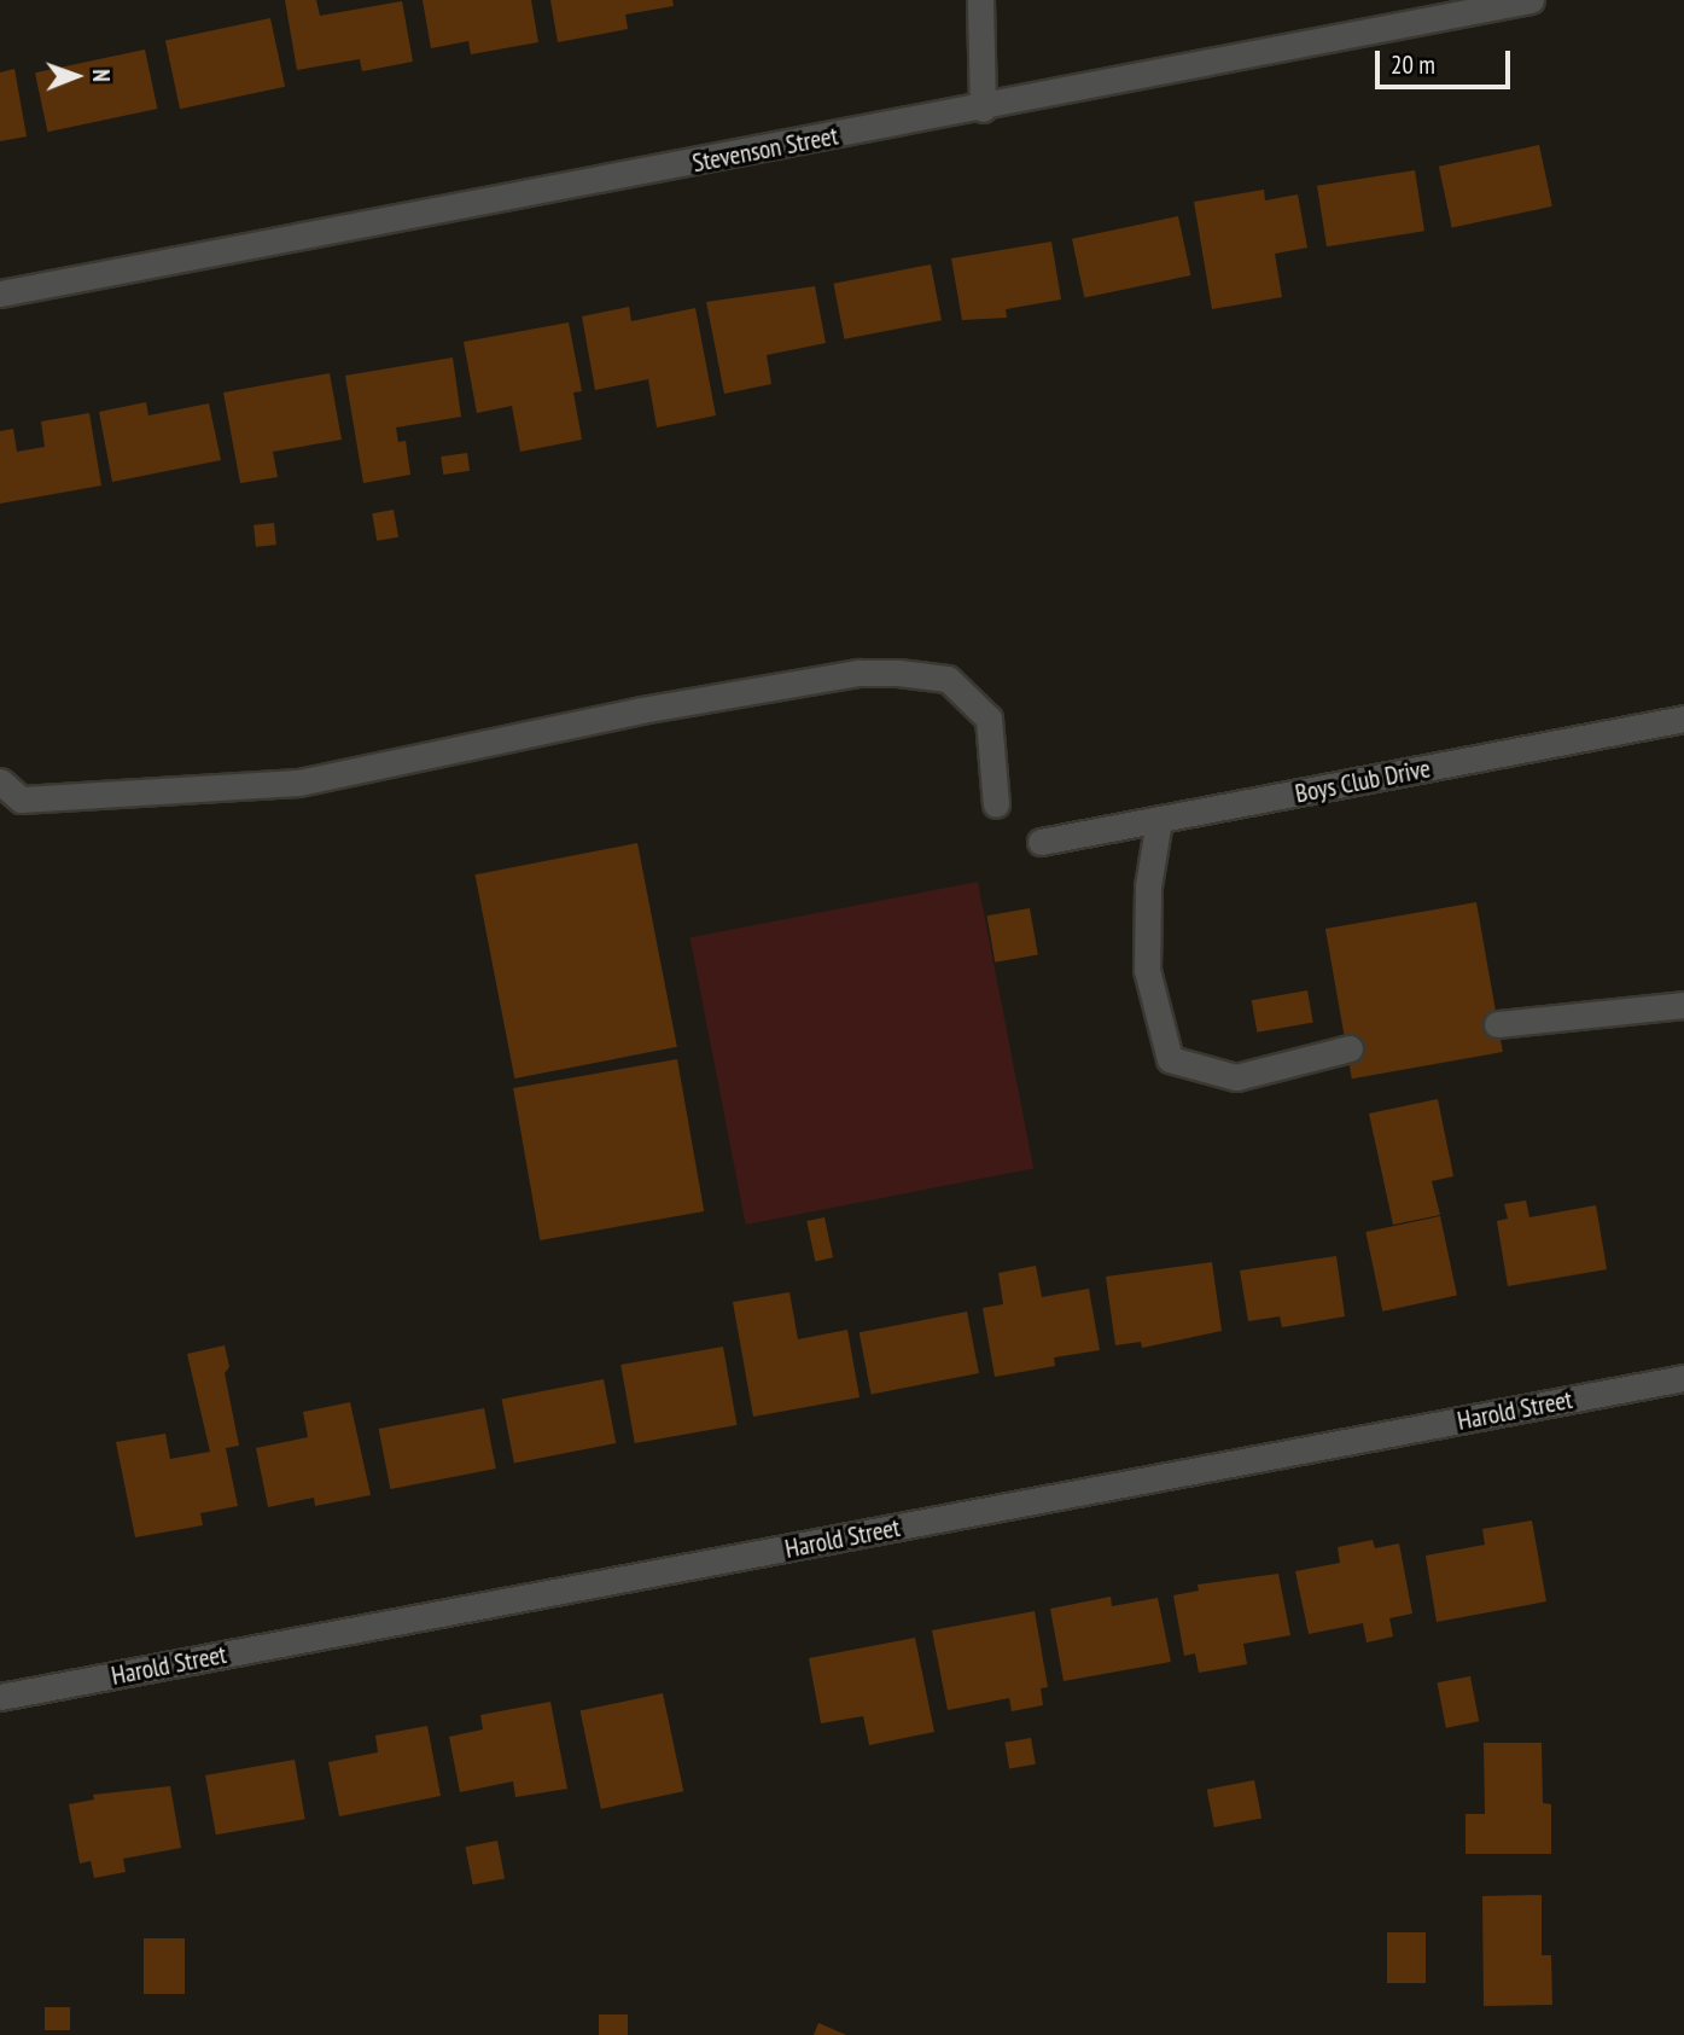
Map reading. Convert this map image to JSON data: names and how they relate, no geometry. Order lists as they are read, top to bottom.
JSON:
{
  "streets": {
    "street": ["Stevenson Street", "Boys Club Drive", "Harold Street"]
  },
  "scale_bar": "20 m",
  "north": "right"
}
